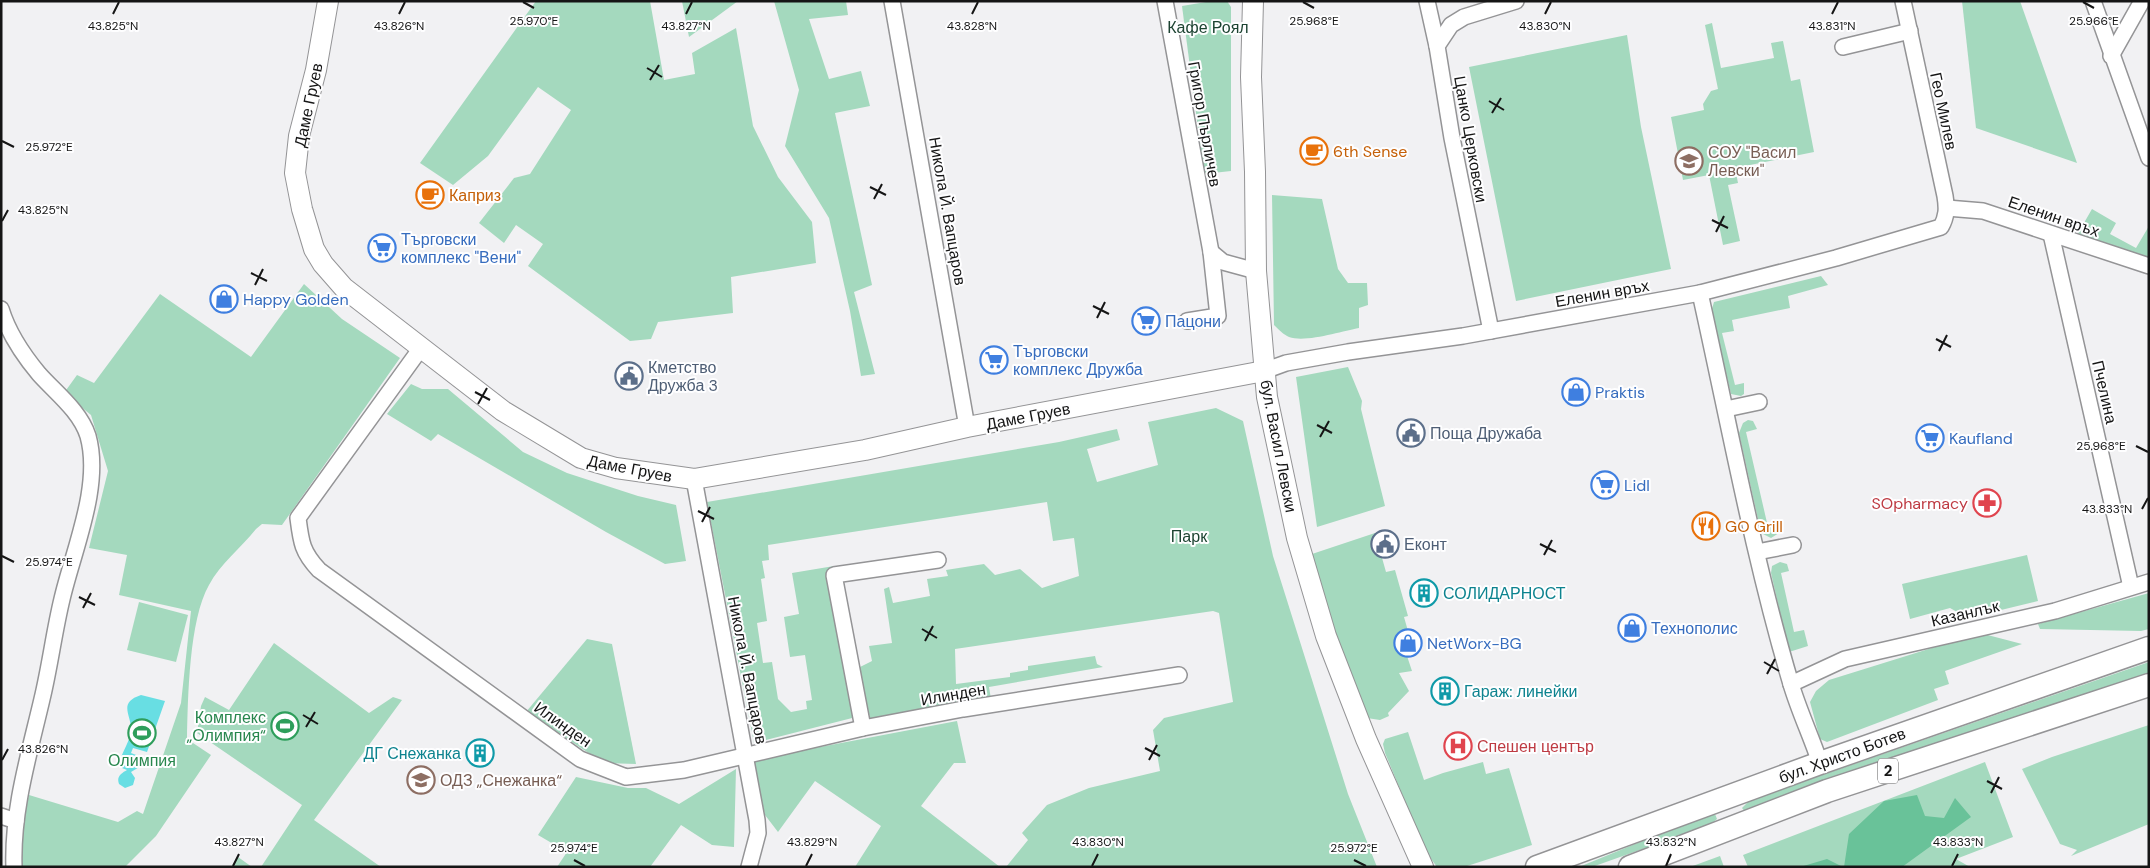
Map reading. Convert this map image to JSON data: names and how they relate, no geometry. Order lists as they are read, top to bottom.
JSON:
{
  "streets": {
    "highway": ["бул. Христо Ботев", "2"],
    "main road": ["Даме Груев", "бул. Васил Левски"],
    "street": [
      "Гео Милев",
      "Григор Пърличев",
      "Цанко Церковски",
      "Никола Й. Вапцаров",
      "Еленин връх",
      "Пчелина",
      "Казанлък",
      "Илинден"
    ]
  },
  "crossings": [
    ["Даме Груев", "Никола Й. Вапцаров"],
    ["Даме Груев", "Еленин връх"],
    ["Даме Груев", "бул. Васил Левски"],
    ["Даме Груев", "Илинден"],
    ["Гео Милев", "Еленин връх"],
    ["Цанко Церковски", "Еленин връх"],
    ["Никола Й. Вапцаров", "Илинден"],
    ["Еленин връх", "Пчелина"],
    ["Еленин връх", "бул. Васил Левски"],
    ["Пчелина", "Казанлък"]
  ],
  "parks": ["Кафе Роял", "Парк"],
  "places": {
    "cafe": ["6th Sense", "Каприз"],
    "school or university": ["СОУ \"Васил Левски\"", "ОДЗ „Снежанка“"],
    "supermarket": [
      "Търговски комплекс \"Вени\"",
      "Пацони",
      "Търговски комплекс Дружба",
      "Kaufland",
      "Lidl"
    ],
    "shop": [
      "Happy Golden",
      "Praktis",
      "Технополис",
      "NetWorx-BG"
    ],
    "public building": ["Кметство Дружба 3", "Поща Дружаба", "Еконт"],
    "pharmacy": ["SOpharmacy"],
    "restaurant": ["GO Grill"],
    "building": ["СОЛИДАРНОСТ", "Гараж: линейки", "ДГ Снежанка"],
    "sports": ["Комплекс „Олимпия“", "Олимпия"],
    "hospital": ["Спешен център"]
  },
  "coordinates": [
    "25.970°E",
    "25.966°E",
    "25.968°E",
    "43.825°N",
    "43.826°N",
    "43.827°N",
    "43.828°N",
    "43.830°N",
    "43.831°N",
    "25.972°E",
    "43.833°N",
    "25.974°E",
    "43.829°N",
    "43.832°N"
  ]
}
